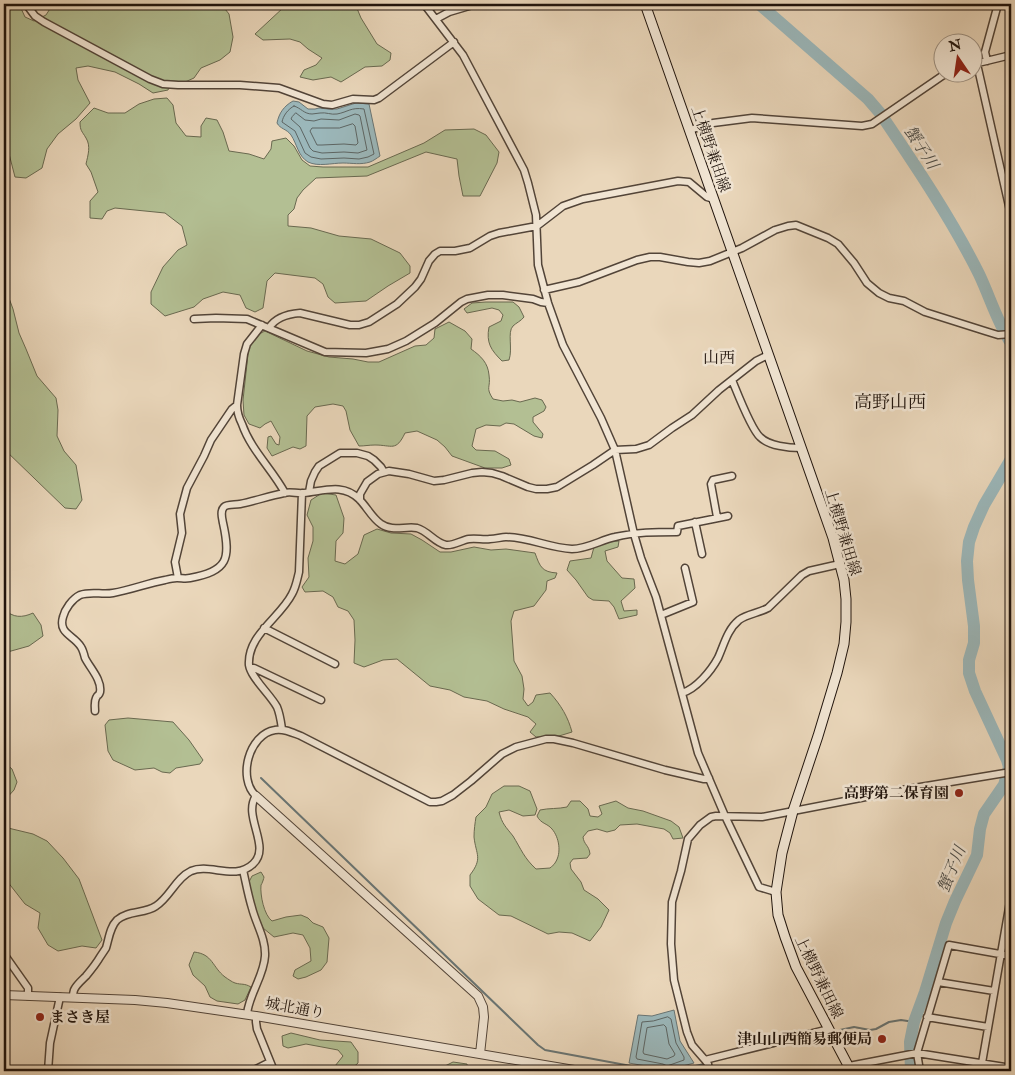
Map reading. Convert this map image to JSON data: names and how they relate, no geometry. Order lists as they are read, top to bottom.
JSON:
{
  "streets": {
    "main road": ["上横野兼田線"],
    "street": ["城北通り"]
  },
  "districts": ["山西", "高野山西"],
  "water": ["蟹子川"],
  "places": ["高野第二保育園", "まさき屋", "津山山西簡易郵便局"],
  "north": "top"
}
